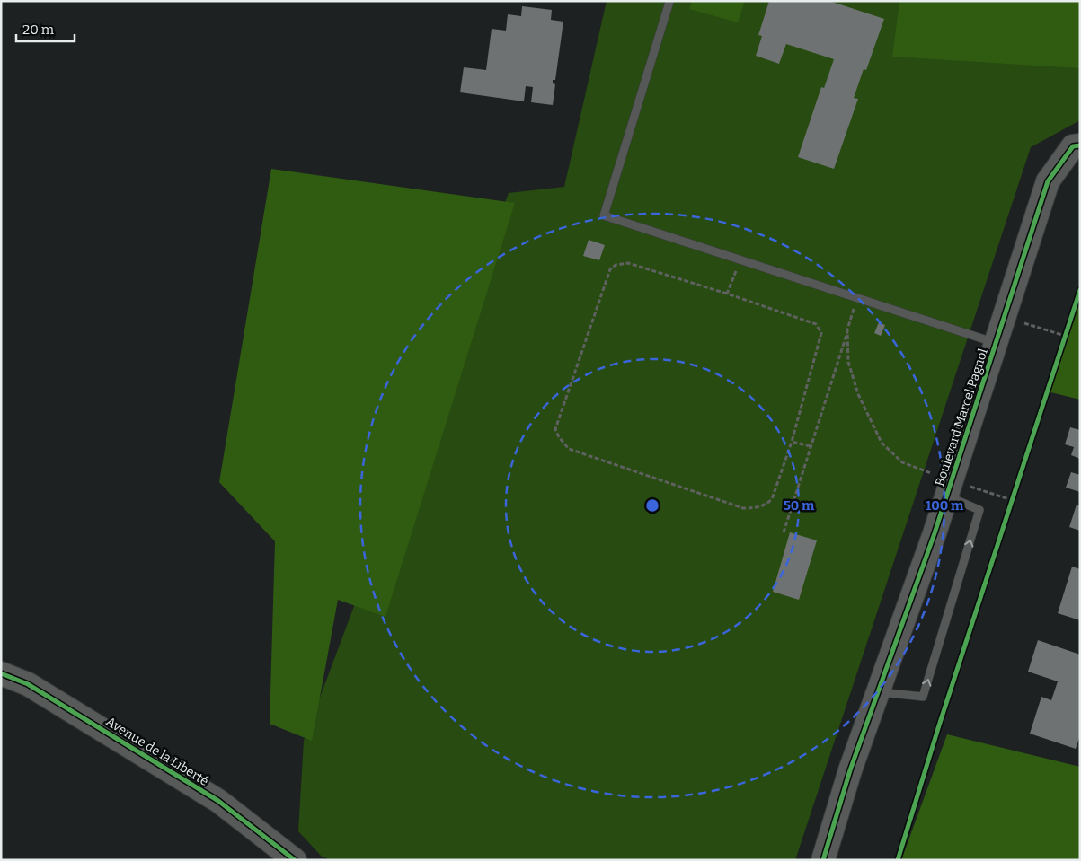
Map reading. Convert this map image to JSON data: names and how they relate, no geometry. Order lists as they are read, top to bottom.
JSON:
{
  "streets": {
    "street": ["Boulevard Marcel Pagnol", "Avenue de la Liberté"]
  },
  "scale_bar": "20 m",
  "rings": ["50 m", "100 m"]
}
